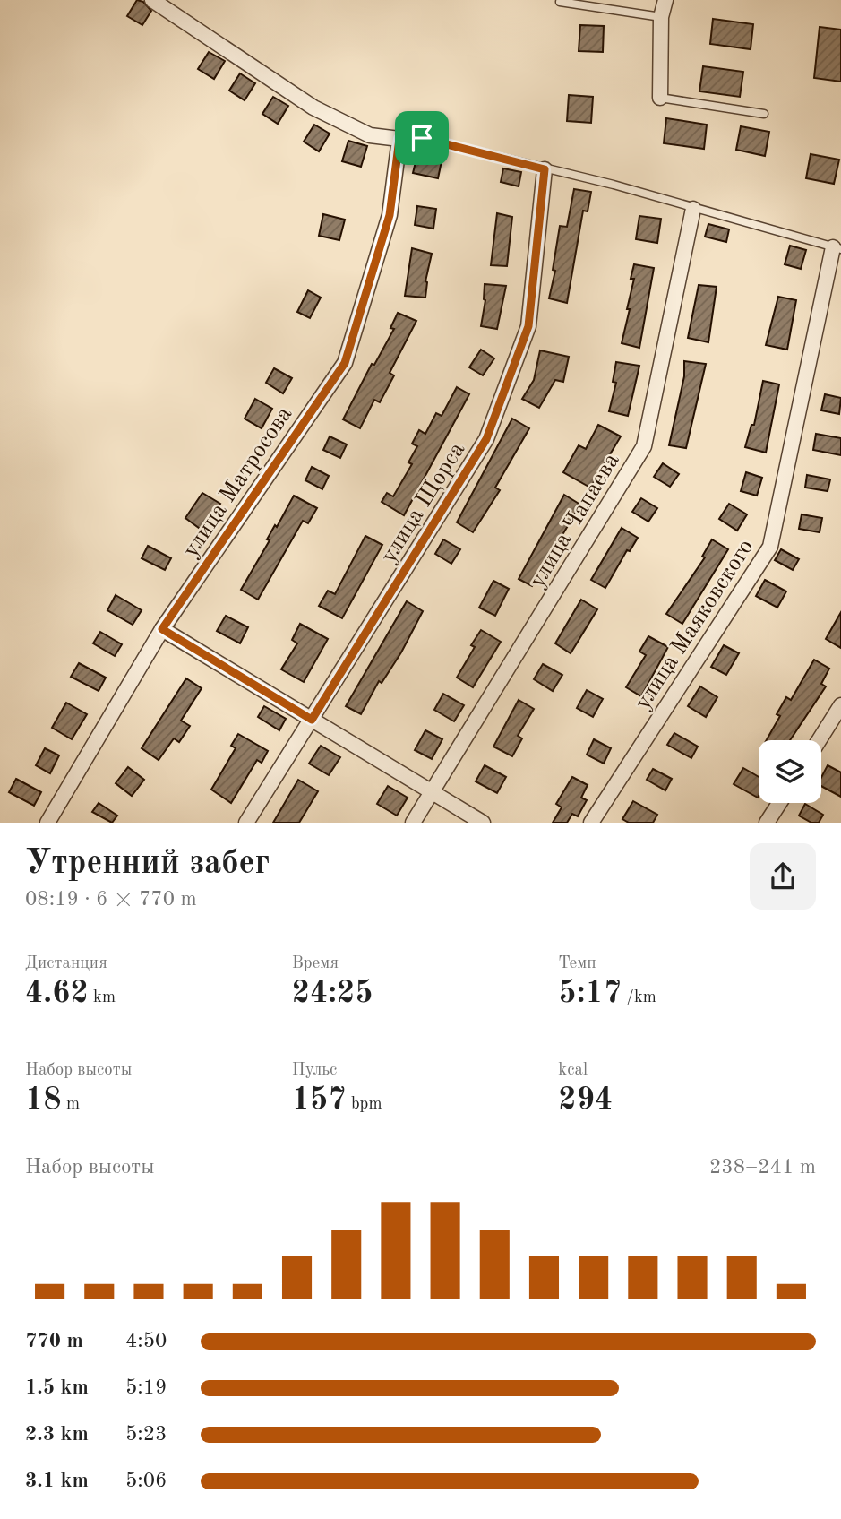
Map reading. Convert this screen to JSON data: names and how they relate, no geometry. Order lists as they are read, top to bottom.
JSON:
{
  "streets": {
    "street": [
      "улица Матросова",
      "улица Щорса",
      "улица Чапаева",
      "улица Маяковского"
    ]
  },
  "page": {
    "heading": ["Утренний забег", "08:19 · 6 × 770 m"],
    "stats": [
      ["Дистанция", "4.62 km"],
      ["Время", "24:25"],
      ["Темп", "5:17 /km"],
      ["Набор высоты", "18 m"],
      ["Пульс", "157 bpm"],
      ["kcal", "294"]
    ],
    "chart": ["Набор высоты", "238–241 m"],
    "list": [
      {
        "name": "770 m",
        "note": "4:50"
      },
      {
        "name": "1.5 km",
        "note": "5:19"
      },
      {
        "name": "2.3 km",
        "note": "5:23"
      },
      {
        "name": "3.1 km",
        "note": "5:06"
      }
    ]
  }
}
